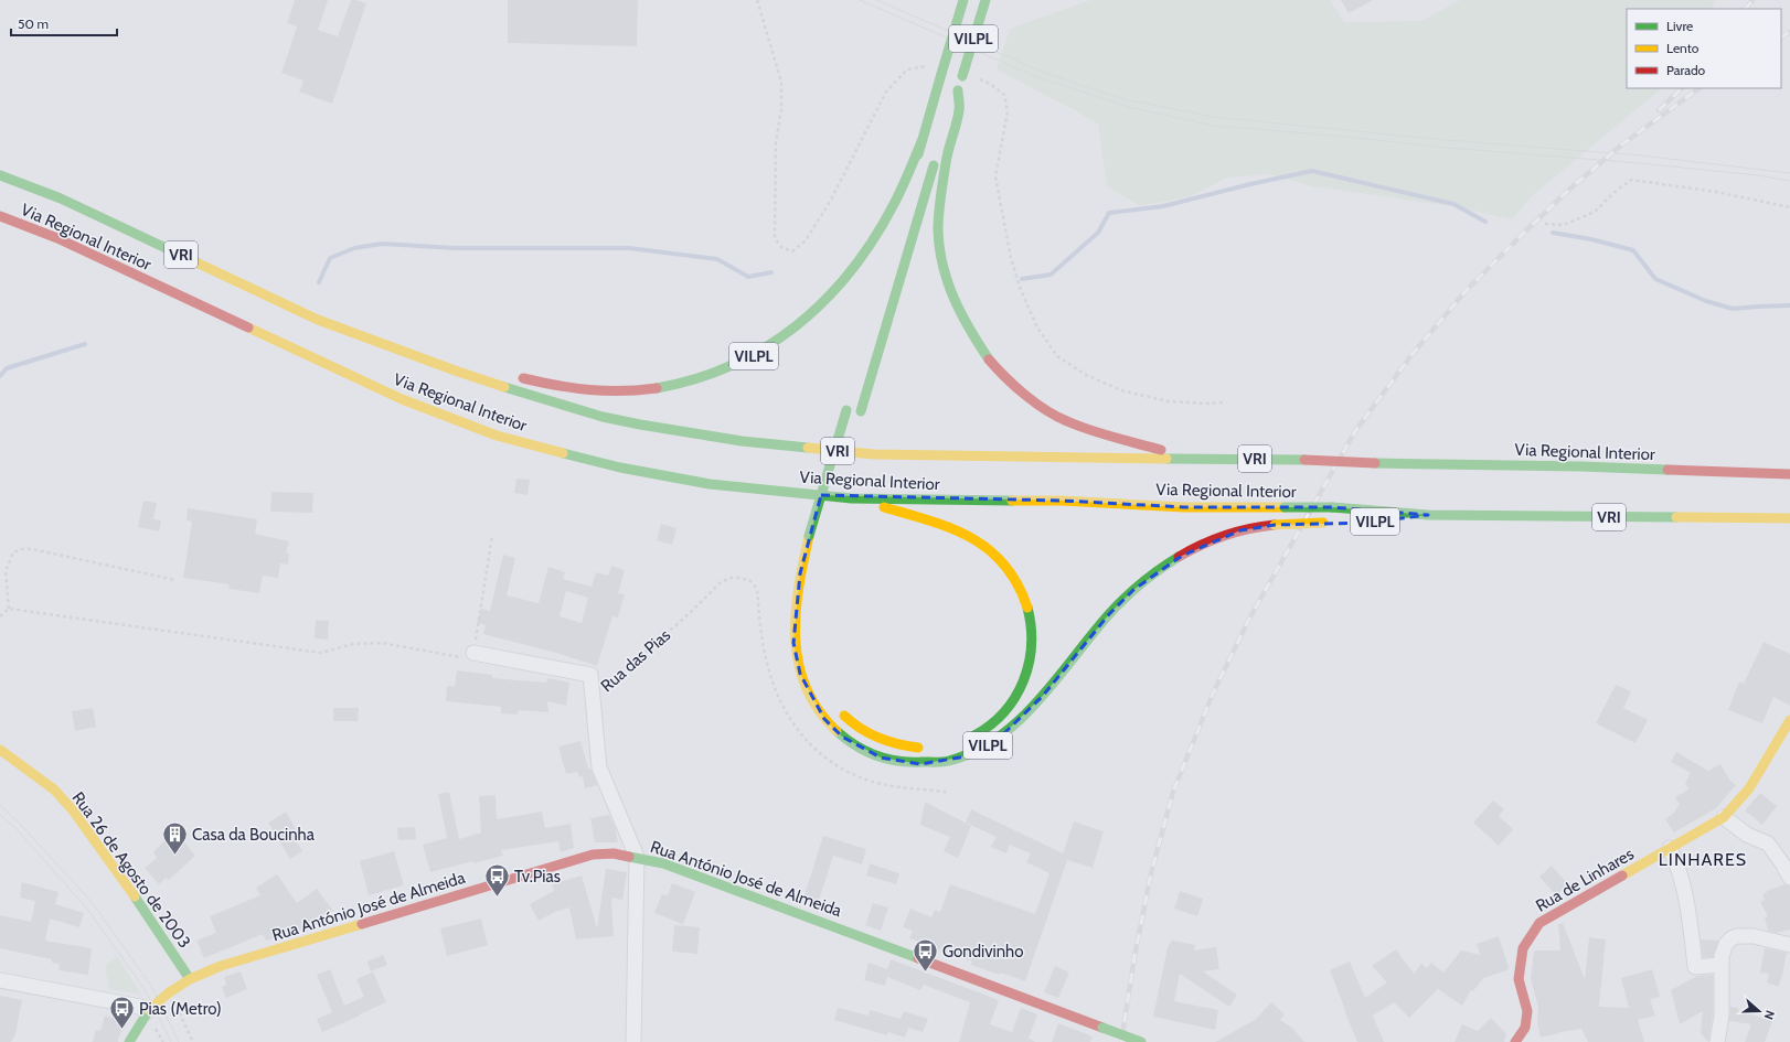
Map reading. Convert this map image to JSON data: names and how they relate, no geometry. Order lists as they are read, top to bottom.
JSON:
{
  "streets": {
    "main road": [
      "VILPL",
      "Via Regional Interior",
      "VRI",
      "Rua 26 de Agosto de 2003",
      "Rua António José de Almeida",
      "Rua de Linhares"
    ],
    "street": ["Rua das Pias"]
  },
  "crossings": [
    ["VILPL", "Via Regional Interior"],
    ["Rua das Pias", "Rua António José de Almeida"],
    ["Rua 26 de Agosto de 2003", "Rua António José de Almeida"]
  ],
  "districts": ["LINHARES"],
  "places": {
    "building": ["Casa da Boucinha"],
    "bus stop": ["Tv.Pias", "Gondivinho", "Pias (Metro)"]
  },
  "legend": ["Livre", "Lento", "Parado"],
  "scale_bar": "50 m",
  "north": "right"
}
